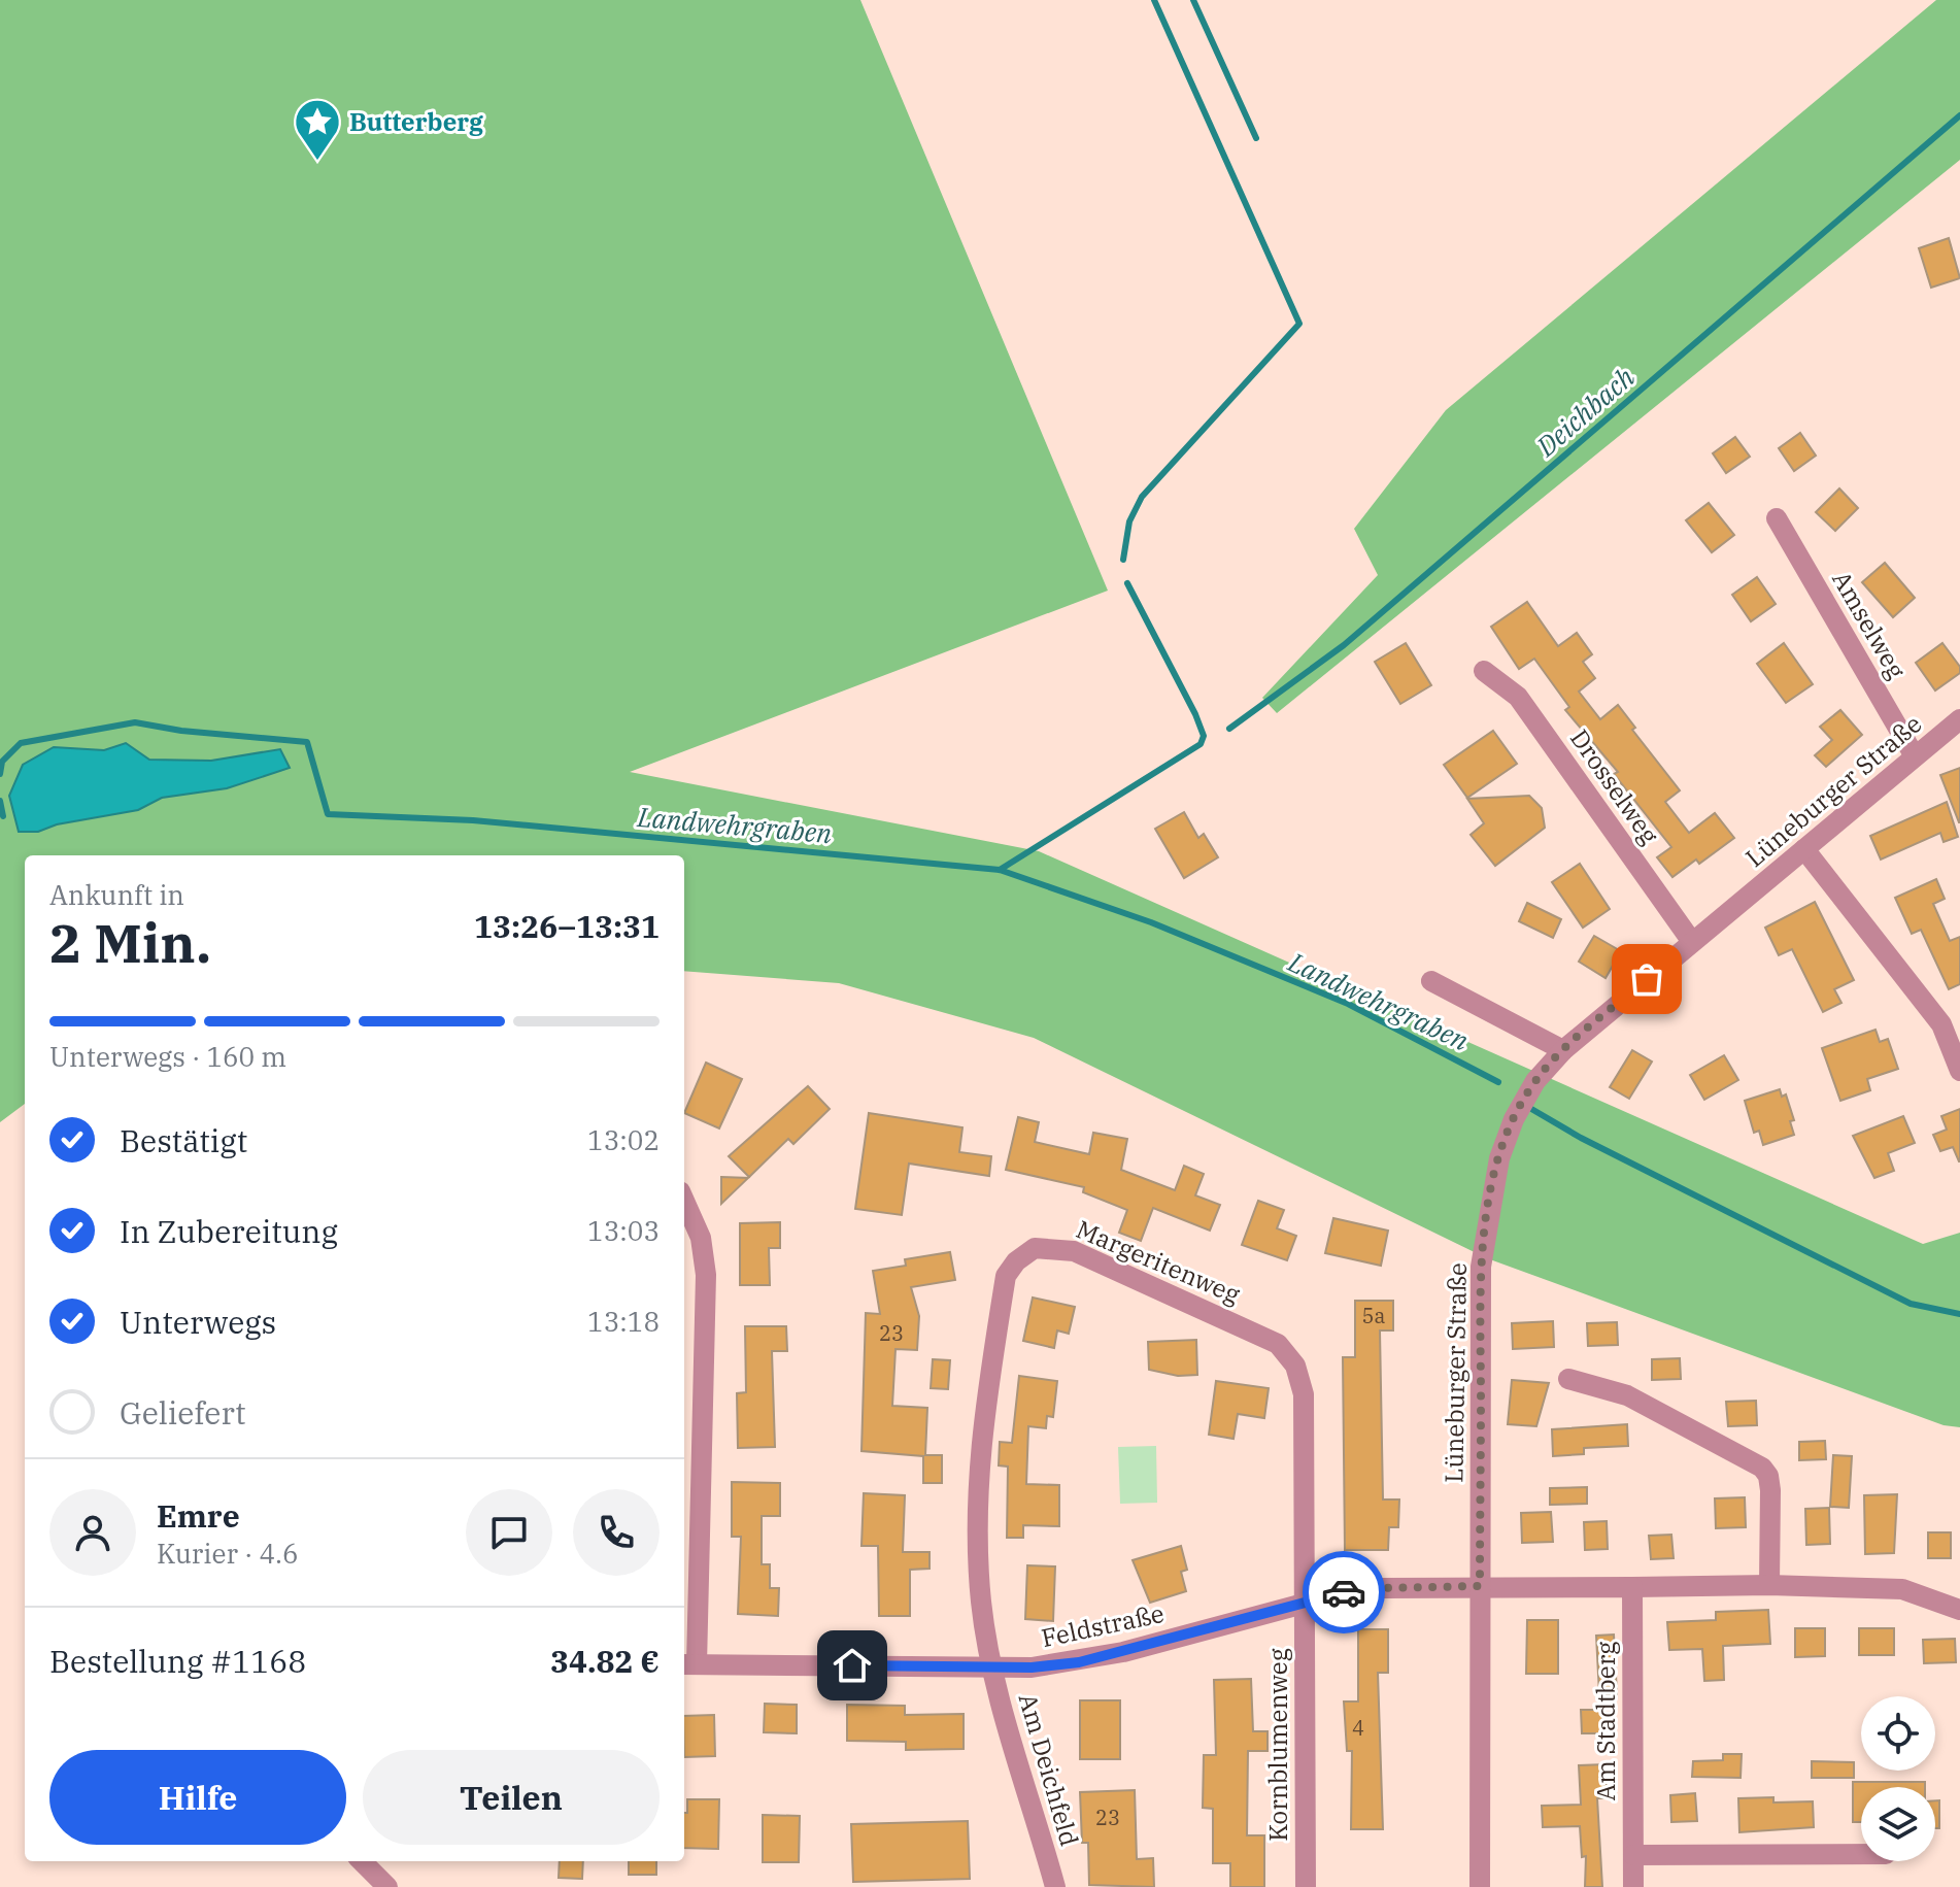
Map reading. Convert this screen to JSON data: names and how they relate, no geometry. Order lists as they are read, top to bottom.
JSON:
{
  "streets": {
    "street": [
      "Amselweg",
      "Drosselweg",
      "Lüneburger Straße",
      "Margeritenweg",
      "Feldstraße",
      "Am Stadtberg",
      "Kornblumenweg",
      "Am Deichfeld"
    ]
  },
  "crossings": [
    ["Amselweg", "Lüneburger Straße"],
    ["Drosselweg", "Lüneburger Straße"],
    ["Lüneburger Straße", "Feldstraße"],
    ["Margeritenweg", "Feldstraße"],
    ["Margeritenweg", "Kornblumenweg"],
    ["Margeritenweg", "Am Deichfeld"],
    ["Feldstraße", "Kornblumenweg"],
    ["Feldstraße", "Am Deichfeld"]
  ],
  "water": ["Deichbach", "Landwehrgraben"],
  "places": {
    "place": ["Butterberg"]
  },
  "house_numbers": [
    "5a",
    "23",
    "4",
    "23"
  ],
  "page": {
    "heading": ["2 Min.", "Ankunft in", "13:26–13:31"],
    "panel": [
      "Emre",
      "Kurier · 4.6",
      "Bestellung #1168",
      "34.82 €"
    ],
    "bar": "Unterwegs · 160 m",
    "list": [
      ["Bestätigt", "13:02"],
      ["In Zubereitung", "13:03"],
      ["Unterwegs", "13:18"],
      "Geliefert"
    ],
    "buttons": ["Hilfe", "Teilen"]
  }
}
